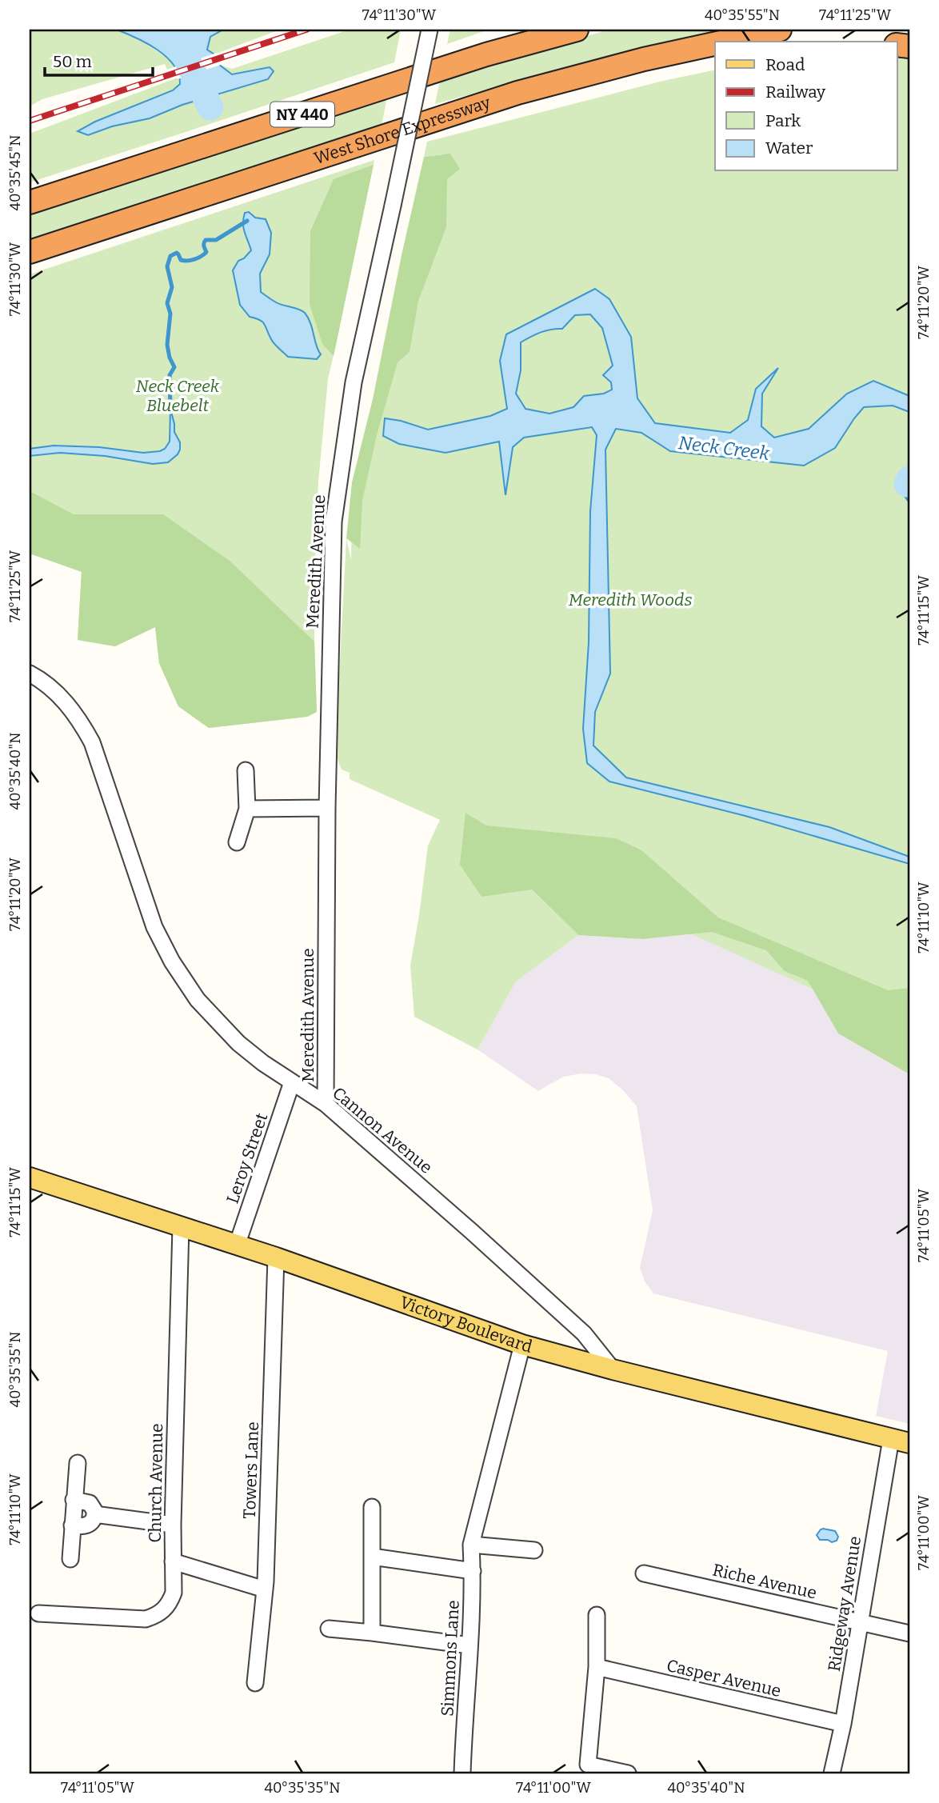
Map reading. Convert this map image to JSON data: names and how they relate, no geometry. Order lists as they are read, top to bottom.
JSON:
{
  "streets": {
    "highway": ["NY 440", "West Shore Expressway"],
    "main road": ["Victory Boulevard"],
    "street": [
      "Meredith Avenue",
      "Cannon Avenue",
      "Leroy Street",
      "Towers Lane",
      "Church Avenue",
      "Riche Avenue",
      "Ridgeway Avenue",
      "Simmons Lane",
      "Casper Avenue"
    ]
  },
  "crossings": [
    ["Meredith Avenue", "Cannon Avenue"],
    ["Cannon Avenue", "Leroy Street"],
    ["Cannon Avenue", "Victory Boulevard"],
    ["Leroy Street", "Victory Boulevard"],
    ["Victory Boulevard", "Towers Lane"],
    ["Victory Boulevard", "Church Avenue"],
    ["Victory Boulevard", "Ridgeway Avenue"],
    ["Victory Boulevard", "Simmons Lane"],
    ["Riche Avenue", "Ridgeway Avenue"],
    ["Ridgeway Avenue", "Casper Avenue"]
  ],
  "water": ["Neck Creek"],
  "parks": ["Neck Creek Bluebelt", "Meredith Woods"],
  "legend": [
    "Road",
    "Railway",
    "Park",
    "Water"
  ],
  "scale_bar": "50 m",
  "coordinates": [
    "74°11'30\"W",
    "40°35'55\"N",
    "74°11'25\"W",
    "40°35'45\"N",
    "74°11'20\"W",
    "74°11'15\"W",
    "40°35'40\"N",
    "74°11'10\"W",
    "74°11'05\"W",
    "40°35'35\"N",
    "74°11'00\"W"
  ]
}
